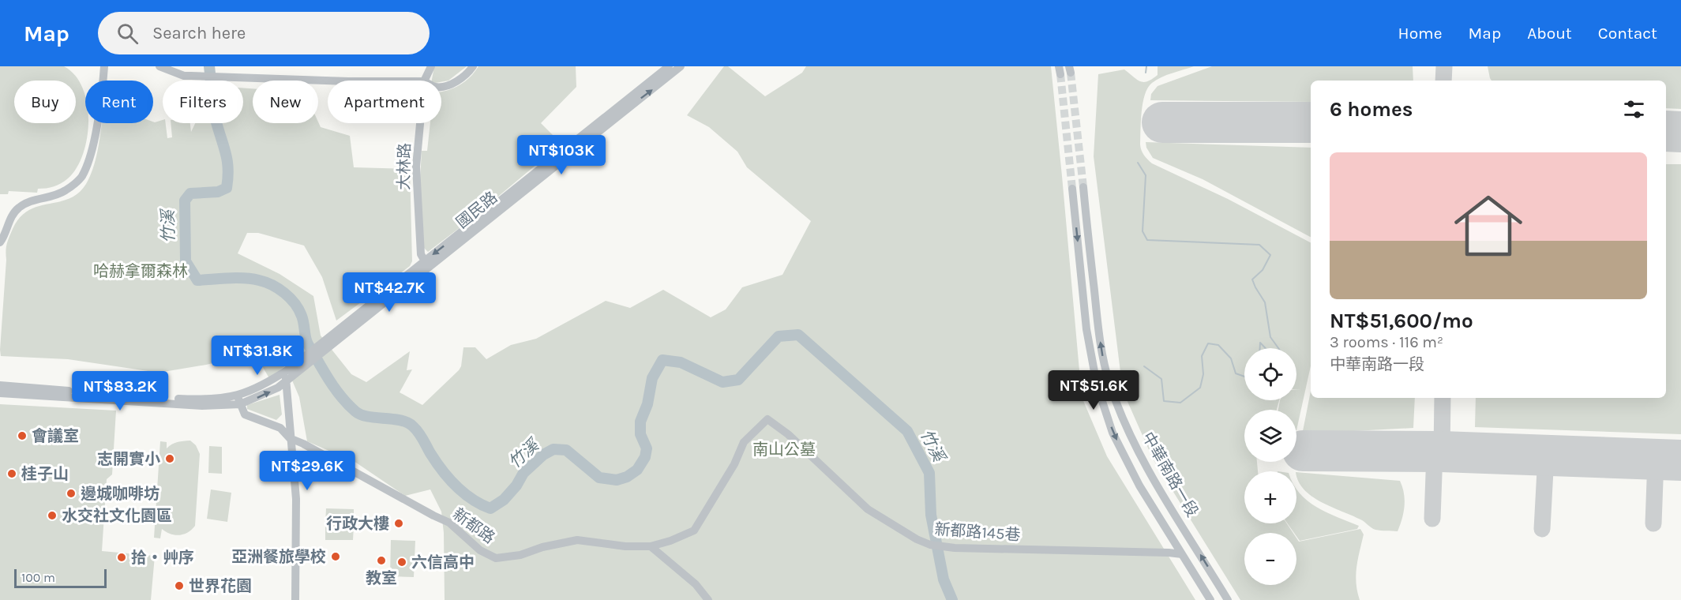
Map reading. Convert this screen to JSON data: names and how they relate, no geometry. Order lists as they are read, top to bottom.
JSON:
{
  "streets": {
    "street": [
      "大林路",
      "國民路",
      "中華南路一段",
      "新都路",
      "新都路145巷"
    ]
  },
  "crossings": [
    ["大林路", "國民路"],
    ["中華南路一段", "新都路145巷"],
    ["新都路", "新都路145巷"]
  ],
  "water": ["竹溪"],
  "parks": ["哈赫拿爾森林", "南山公墓"],
  "places": [
    "會議室",
    "志開實小",
    "桂子山",
    "邊城咖啡坊",
    "水交社文化園區",
    "行政大樓",
    "亞洲餐旅學校",
    "拾・艸序",
    "教室",
    "六信高中",
    "世界花園"
  ],
  "scale_bar": "100 m",
  "page": {
    "header": "Map",
    "search": "Search here",
    "nav": [
      "Home",
      "Map",
      "About",
      "Contact"
    ],
    "chip": [
      "Buy",
      "Rent",
      "Filters",
      "New",
      "Apartment"
    ],
    "heading": "6 homes",
    "price": [
      "NT$103K",
      "NT$42.7K",
      "NT$31.8K",
      "NT$51.6K",
      "NT$83.2K",
      "NT$29.6K"
    ],
    "list": [
      {
        "name": "NT$51,600/mo",
        "note": "3 rooms · 116 m² · 中華南路一段"
      }
    ],
    "map_buttons": ["+", "−"],
    "scale": "100 m"
  }
}
